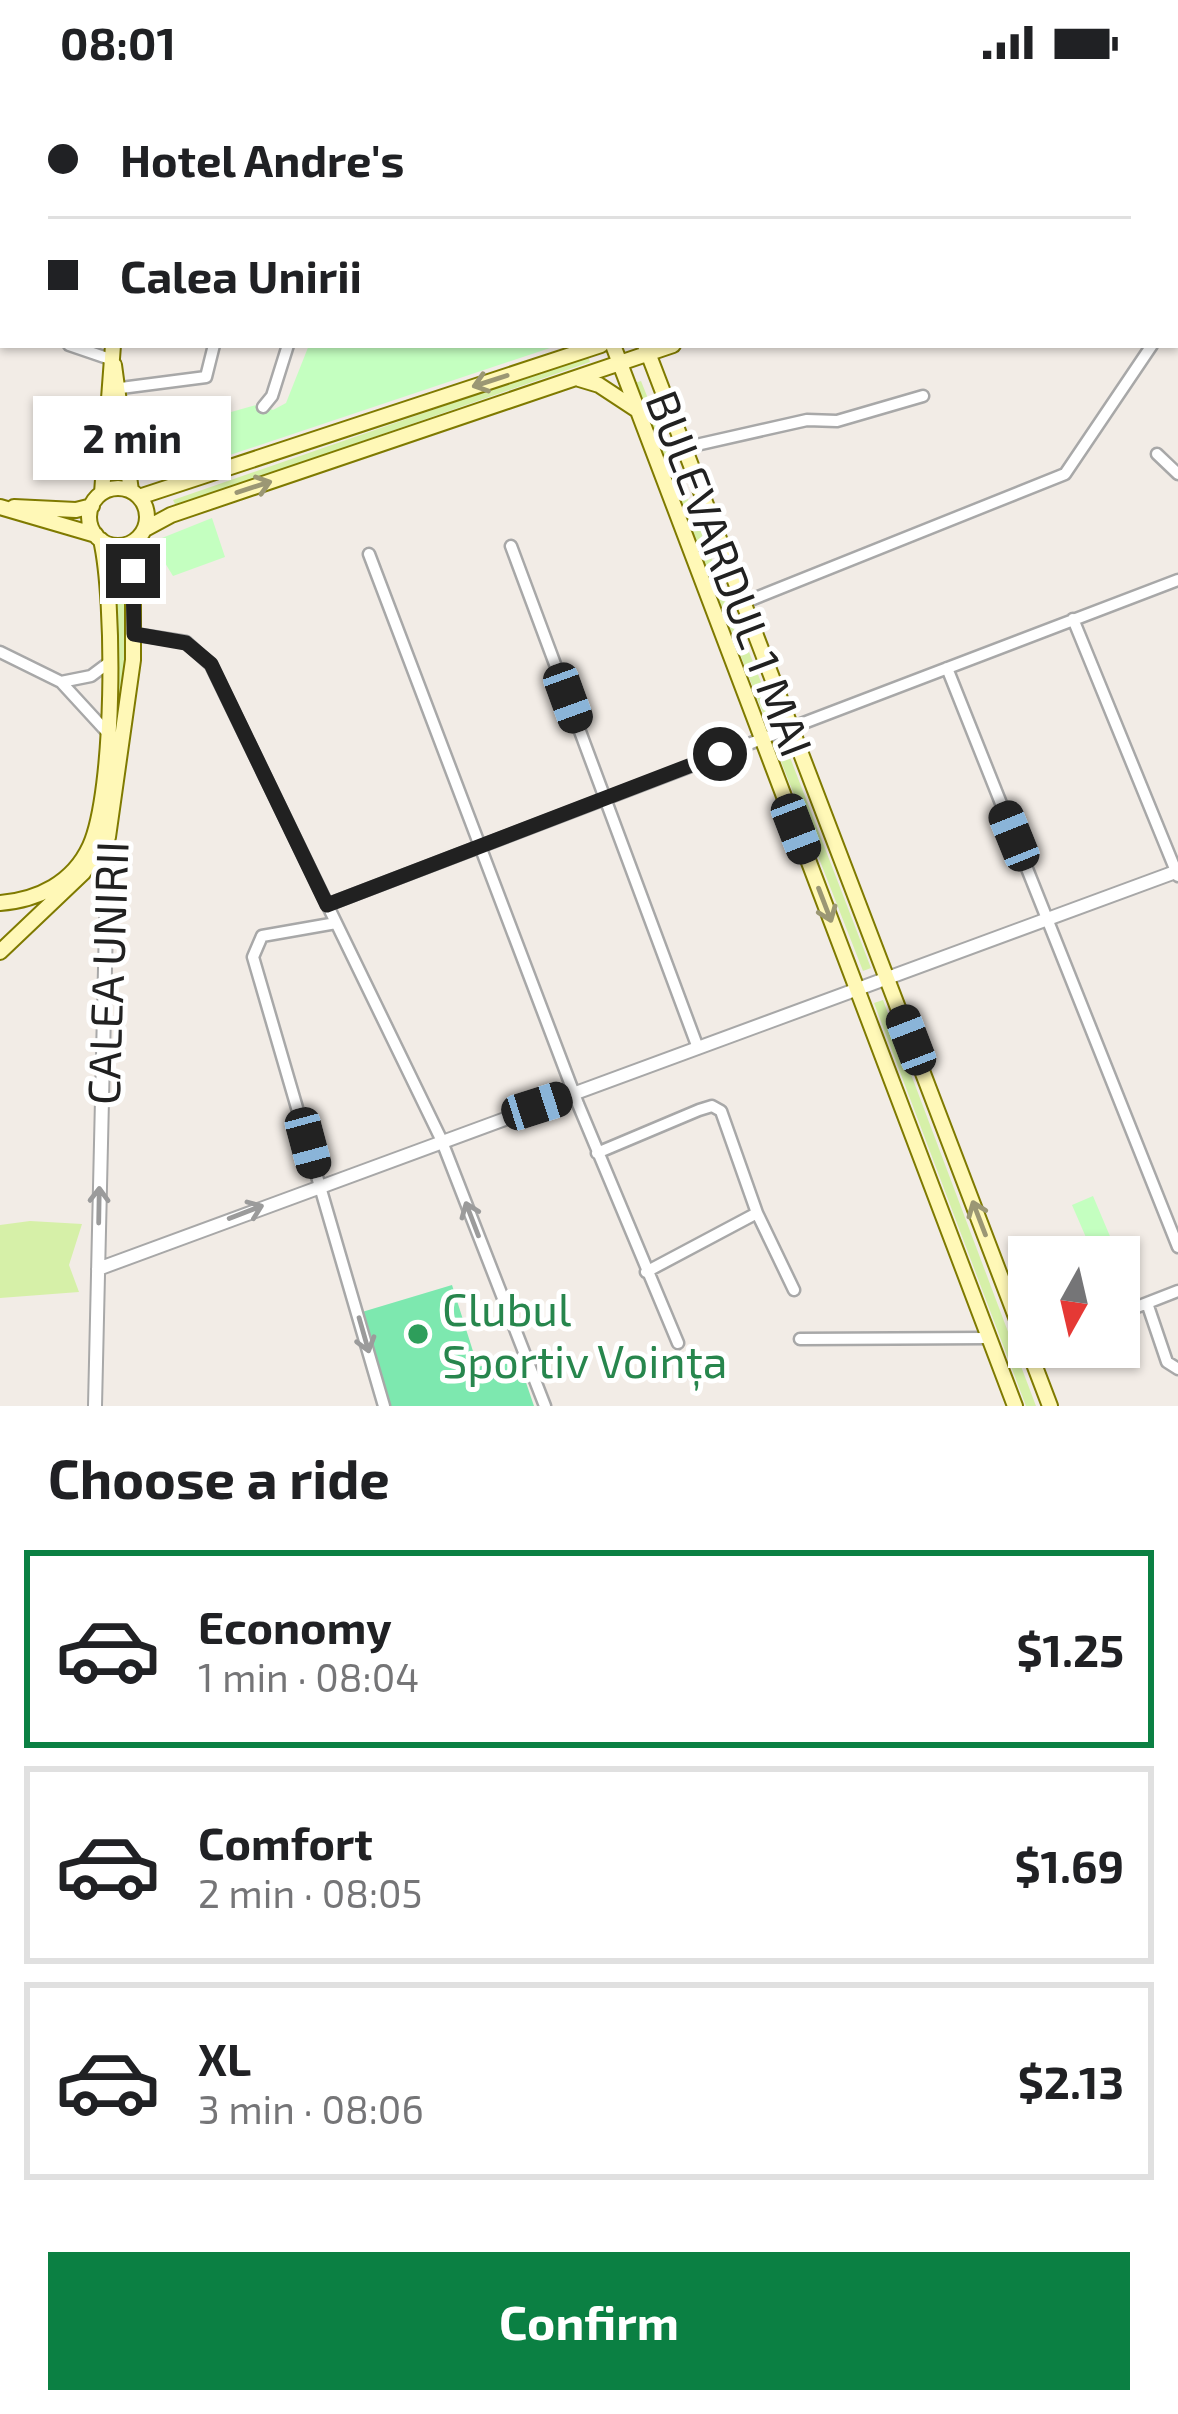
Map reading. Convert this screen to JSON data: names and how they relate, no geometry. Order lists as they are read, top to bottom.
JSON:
{
  "streets": {
    "main road": ["BULEVARDUL 1 MAI", "CALEA UNIRII"]
  },
  "one_way": ["CALEA UNIRII"],
  "places": ["Clubul Sportiv Voința"],
  "north": "bottom",
  "page": {
    "status": "08:01",
    "banner": ["Hotel Andre's", "Calea Unirii"],
    "bubble": "2 min",
    "heading": "Choose a ride",
    "list": [
      {
        "name": "Economy",
        "note": "1 min · 08:04",
        "value": "$1.25"
      },
      {
        "name": "Comfort",
        "note": "2 min · 08:05",
        "value": "$1.69"
      },
      {
        "name": "XL",
        "note": "3 min · 08:06",
        "value": "$2.13"
      }
    ],
    "buttons": "Confirm"
  }
}
